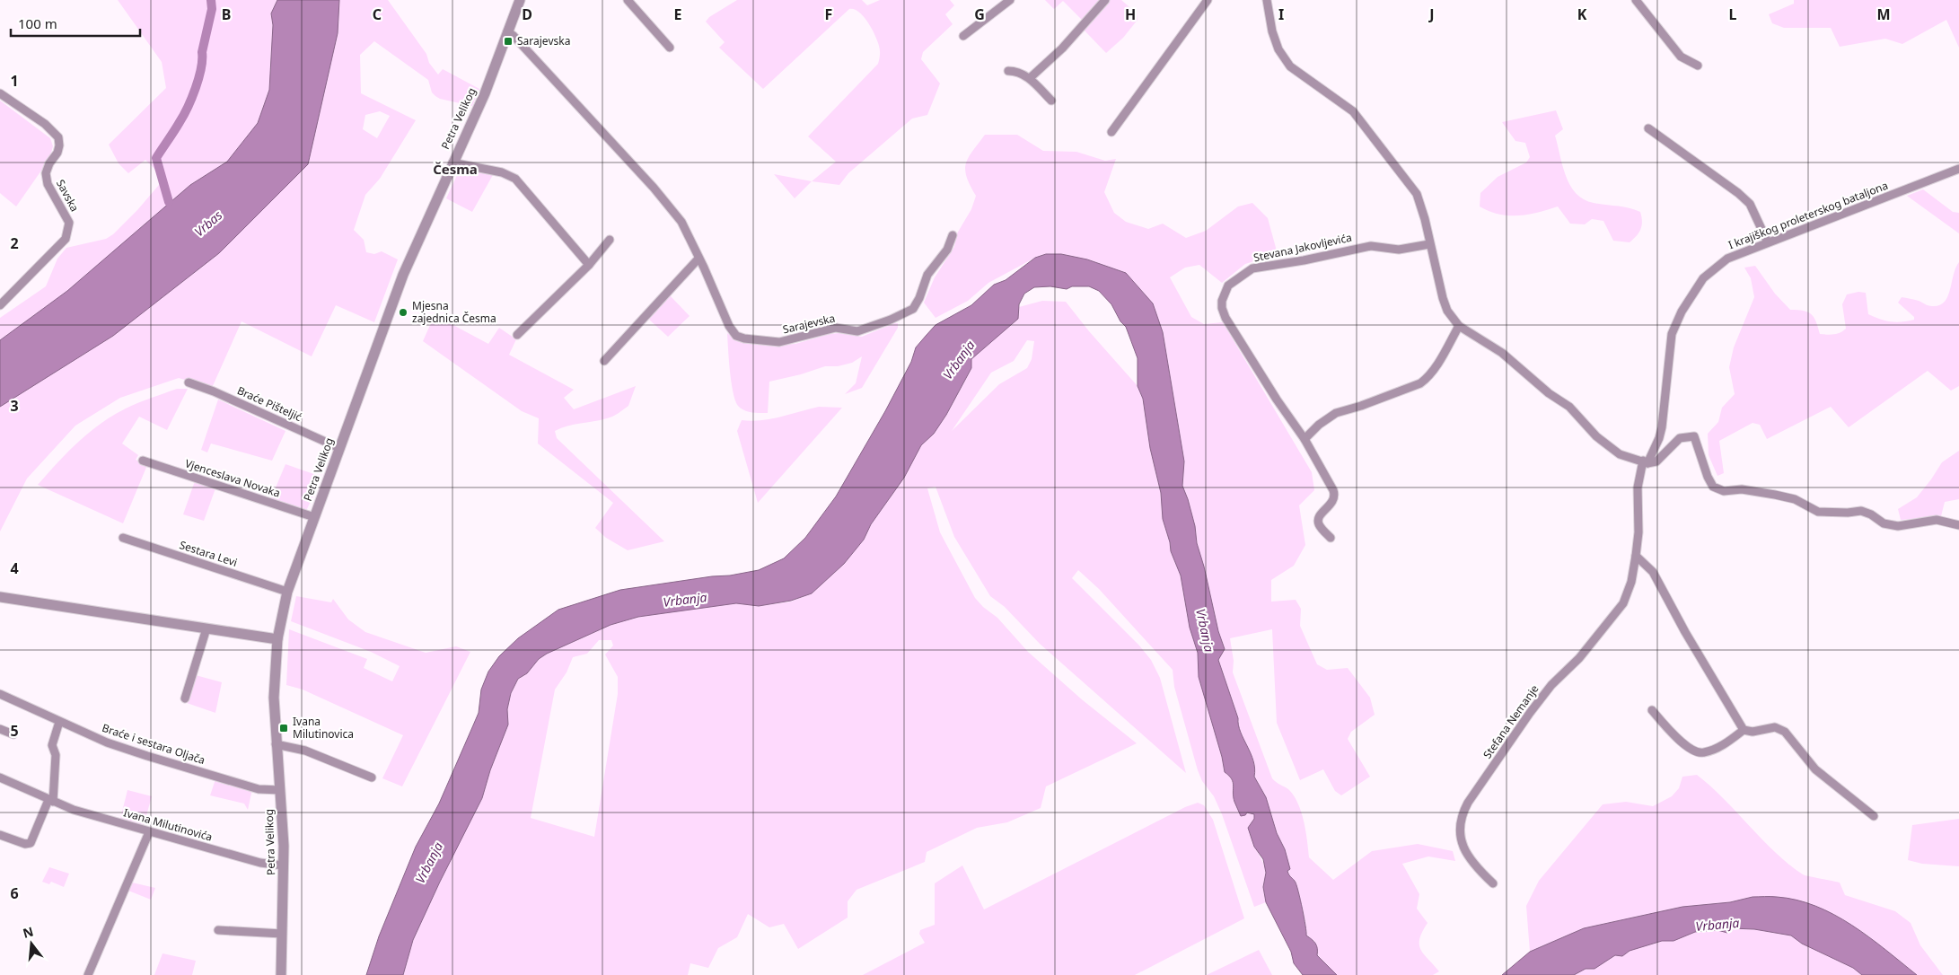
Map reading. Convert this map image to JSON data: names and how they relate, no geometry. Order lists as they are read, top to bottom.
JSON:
{
  "streets": {
    "street": [
      "Petra Velikog",
      "Savska",
      "I krajiškog proleterskog bataljona",
      "Stevana Jakovljevića",
      "Sarajevska",
      "Braće Pišteljić",
      "Vjenceslava Novaka",
      "Sestara Levi",
      "Stefana Nemanje",
      "Braće i sestara Oljača",
      "Ivana Milutinovića"
    ]
  },
  "crossings": [
    ["Petra Velikog", "Sarajevska"],
    ["Petra Velikog", "Braće Pišteljić"],
    ["Petra Velikog", "Vjenceslava Novaka"],
    ["Petra Velikog", "Sestara Levi"],
    ["Petra Velikog", "Braće i sestara Oljača"],
    ["Petra Velikog", "Ivana Milutinovića"],
    ["I krajiškog proleterskog bataljona", "Stefana Nemanje"]
  ],
  "districts": ["Česma"],
  "water": ["Vrbas", "Vrbanja"],
  "places": {
    "transit": ["Sarajevska", "Ivana Milutinovica"],
    "other": ["Mjesna zajednica Česma"]
  },
  "scale_bar": "100 m",
  "north": "top",
  "grid": {
    "columns": [
      "B",
      "C",
      "D",
      "E",
      "F",
      "G",
      "H",
      "I",
      "J",
      "K",
      "L",
      "M"
    ],
    "rows": [
      "1",
      "2",
      "3",
      "4",
      "5",
      "6"
    ]
  }
}
